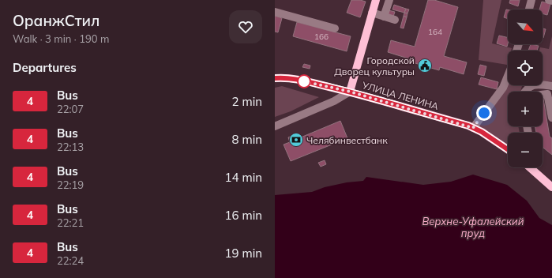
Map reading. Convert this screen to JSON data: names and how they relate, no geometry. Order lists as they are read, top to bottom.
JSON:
{
  "streets": {
    "main road": ["УЛИЦА ЛЕНИНА"]
  },
  "water": ["Верхне-Уфалейский пруд"],
  "places": {
    "public building": ["Городской Дворец культуры"],
    "bank": ["Челябинвестбанк"]
  },
  "lines": ["bus line 4"],
  "house_numbers": ["164", "166"],
  "north": "bottom right",
  "page": {
    "heading": [
      ["ОранжСтил", "Walk · 3 min · 190 m"],
      "Departures"
    ],
    "map_buttons": ["+", "−"],
    "list": [
      {
        "mark": "4",
        "name": "Bus",
        "note": "22:07",
        "value": "2 min"
      },
      {
        "mark": "4",
        "name": "Bus",
        "note": "22:13",
        "value": "8 min"
      },
      {
        "mark": "4",
        "name": "Bus",
        "note": "22:19",
        "value": "14 min"
      },
      {
        "mark": "4",
        "name": "Bus",
        "note": "22:21",
        "value": "16 min"
      },
      {
        "mark": "4",
        "name": "Bus",
        "note": "22:24",
        "value": "19 min"
      }
    ]
  }
}
